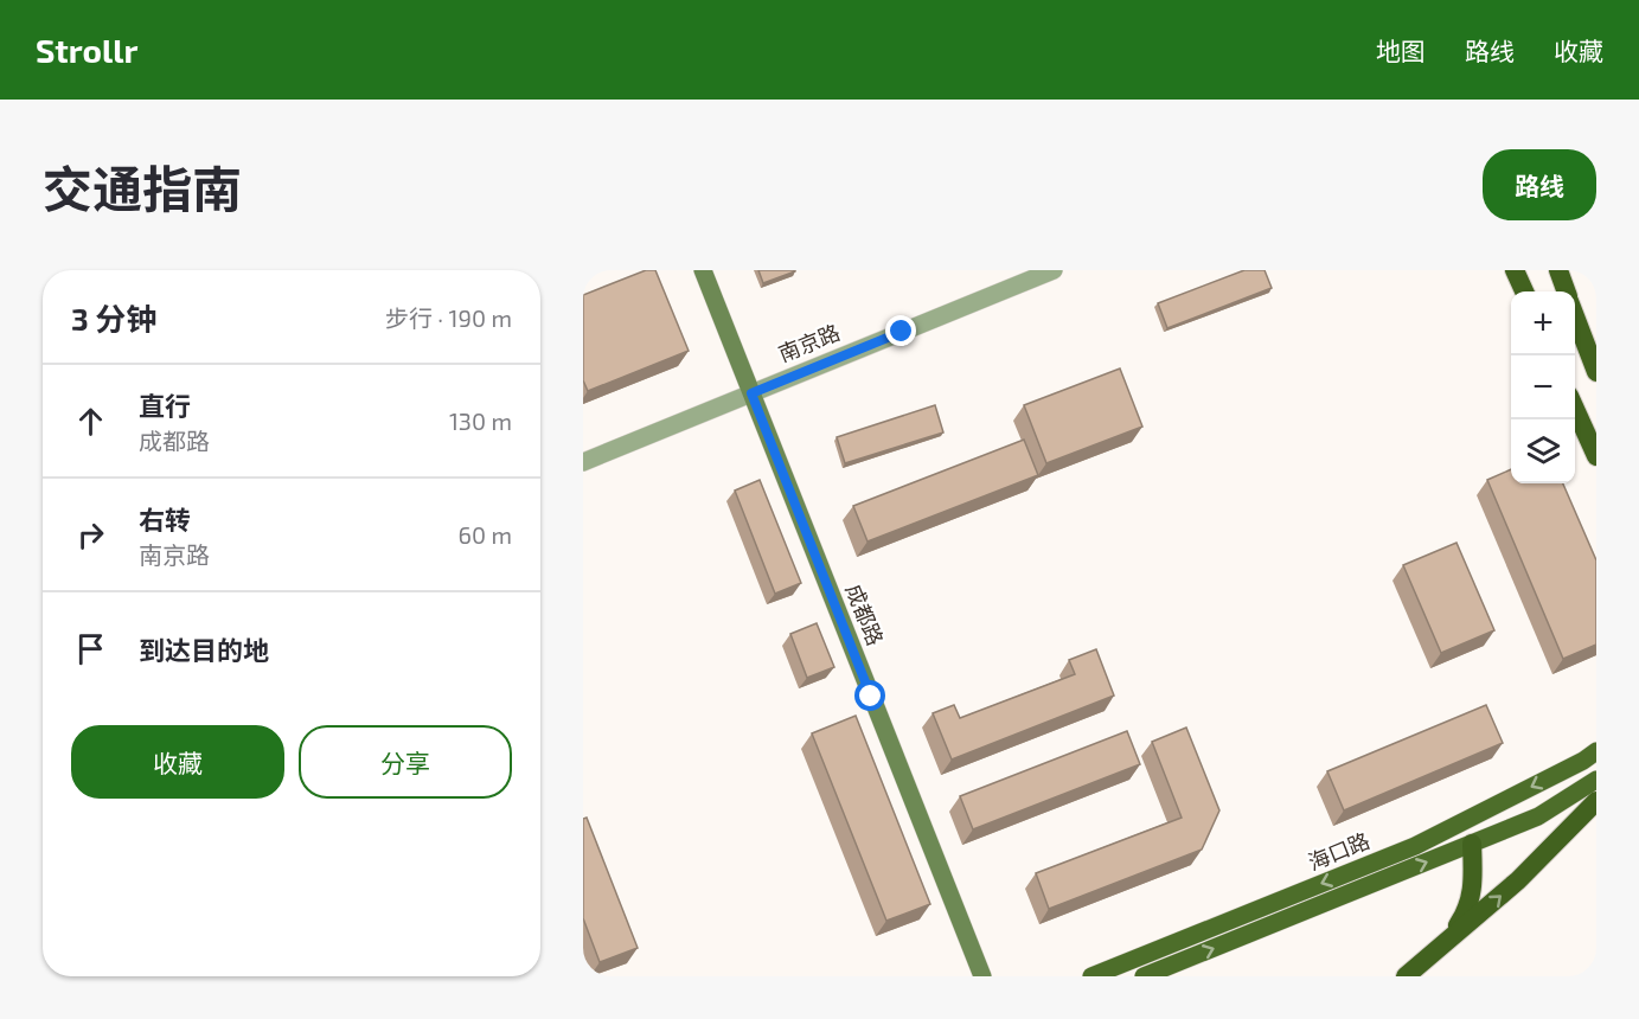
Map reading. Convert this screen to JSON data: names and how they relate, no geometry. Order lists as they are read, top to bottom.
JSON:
{
  "streets": {
    "main road": ["成都路", "海口路"],
    "street": ["南京路"]
  },
  "crossings": [
    ["南京路", "成都路"]
  ],
  "page": {
    "header": "Strollr",
    "nav": ["地图", "路线", "收藏"],
    "title": "交通指南",
    "buttons": [
      "路线",
      ["收藏", "分享"]
    ],
    "heading": ["3 分钟", "步行 · 190 m"],
    "map_buttons": ["+", "−"],
    "list": [
      ["直行", "成都路", "130 m"],
      ["右转", "南京路", "60 m"],
      "到达目的地"
    ]
  }
}
